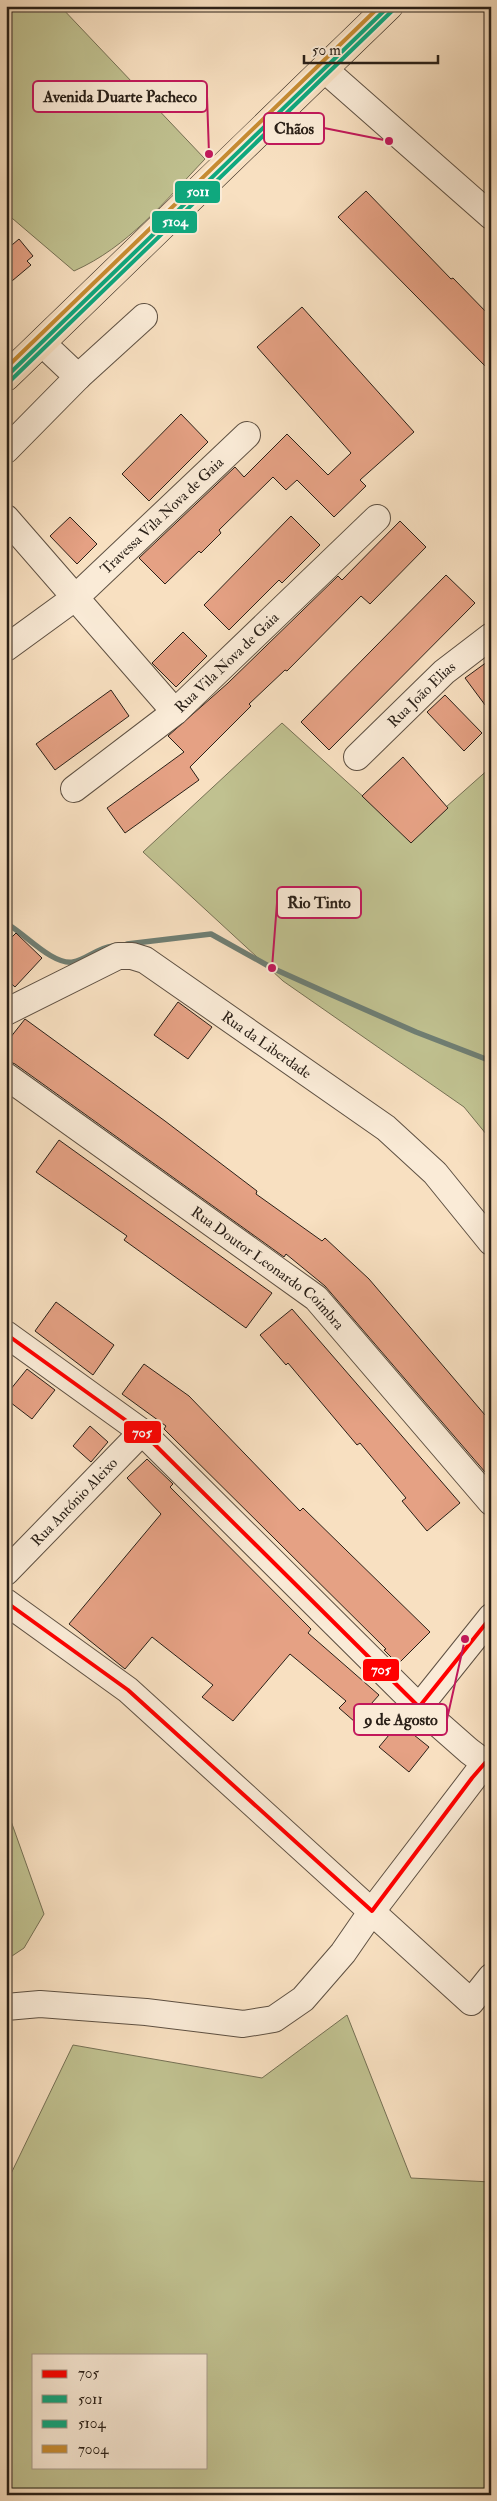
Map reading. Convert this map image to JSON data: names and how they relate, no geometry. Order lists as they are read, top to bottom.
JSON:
{
  "streets": {
    "street": [
      "Travessa Vila Nova de Gaia",
      "Rua Vila Nova de Gaia",
      "Rua João Elias",
      "Rua da Liberdade",
      "Rua Doutor Leonardo Coimbra",
      "Rua António Aleixo"
    ]
  },
  "crossings": [
    ["Travessa Vila Nova de Gaia", "Rua Vila Nova de Gaia"]
  ],
  "places": [
    "Chãos",
    "Avenida Duarte Pacheco",
    "Rio Tinto",
    "9 de Agosto"
  ],
  "lines": [
    "transit line 5011",
    "transit line 7004",
    "transit line 5104",
    "transit line 705"
  ],
  "legend": [
    "705",
    "5011",
    "5104",
    "7004"
  ],
  "scale_bar": "50 m"
}
